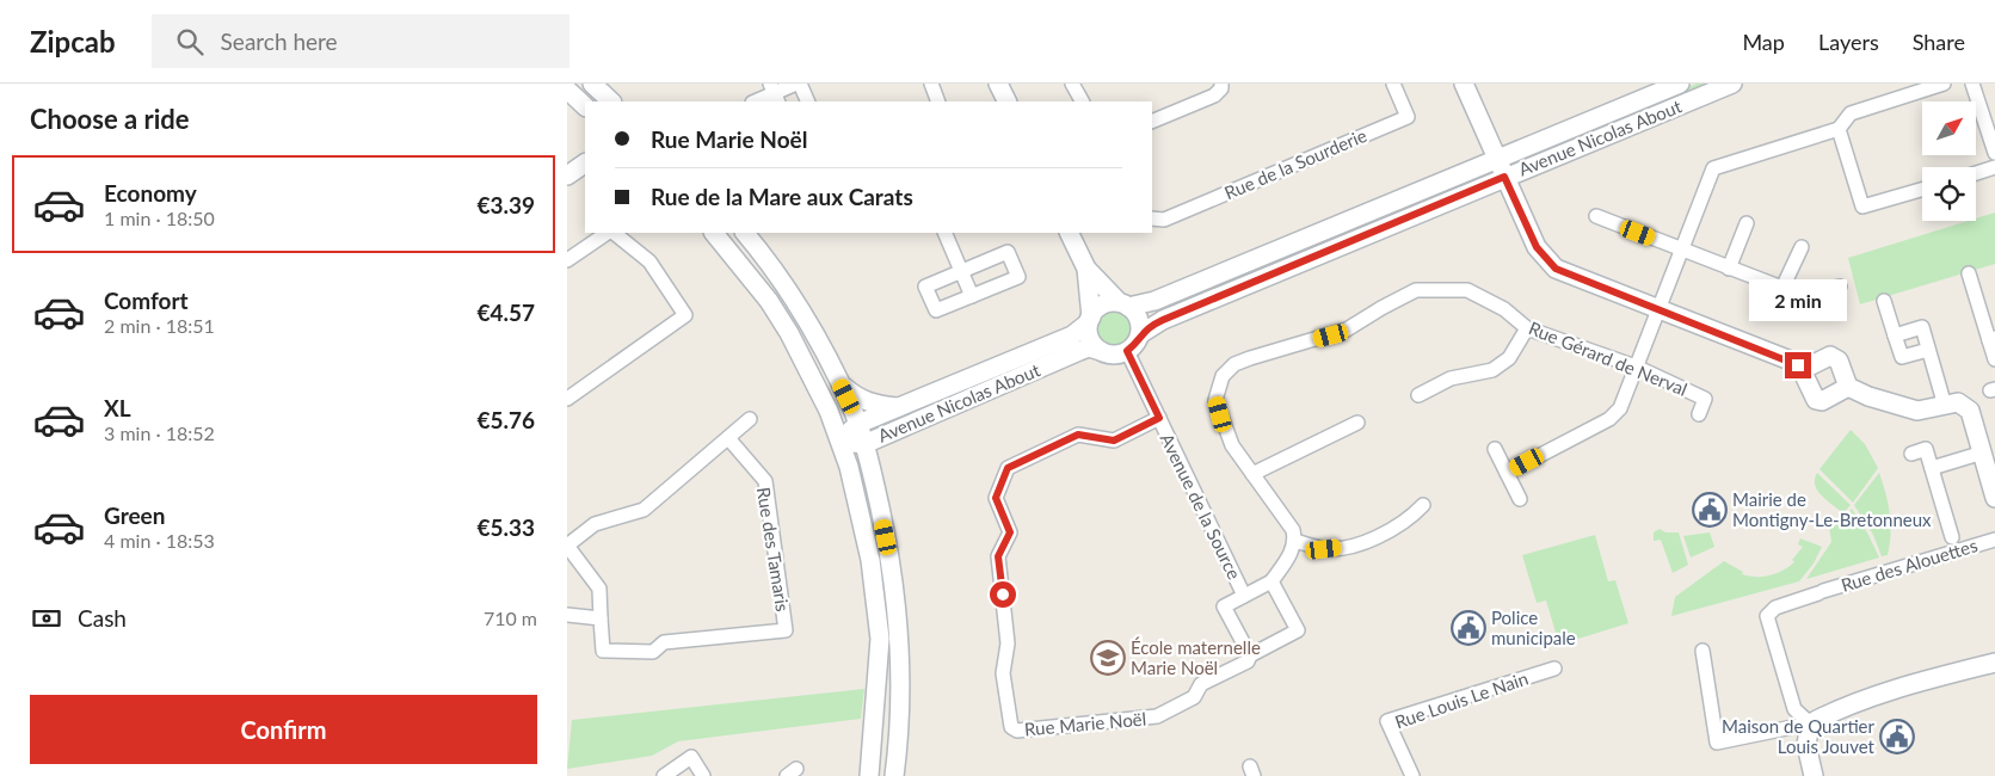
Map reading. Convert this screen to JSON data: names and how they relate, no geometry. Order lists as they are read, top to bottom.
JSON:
{
  "streets": {
    "main road": ["Avenue Nicolas About"],
    "street": [
      "Rue de la Sourderie",
      "Rue Gérard de Nerval",
      "Avenue de la Source",
      "Rue des Tamaris",
      "Rue des Alouettes",
      "Rue Louis Le Nain",
      "Rue Marie Noël"
    ]
  },
  "crossings": [
    ["Avenue Nicolas About", "Avenue de la Source"],
    ["Avenue de la Source", "Rue Marie Noël"]
  ],
  "places": {
    "public building": ["Mairie de Montigny-Le-Bretonneux", "Police municipale", "Maison de Quartier Louis Jouvet"],
    "school or university": ["École maternelle Marie Noël"]
  },
  "north": "top right",
  "page": {
    "header": "Zipcab",
    "search": "Search here",
    "nav": ["Map", "Layers", "Share"],
    "heading": "Choose a ride",
    "banner": ["Rue Marie Noël", "Rue de la Mare aux Carats"],
    "list": [
      {
        "name": "Economy",
        "note": "1 min · 18:50",
        "value": "€3.39"
      },
      {
        "name": "Comfort",
        "note": "2 min · 18:51",
        "value": "€4.57"
      },
      {
        "name": "XL",
        "note": "3 min · 18:52",
        "value": "€5.76"
      },
      {
        "name": "Green",
        "note": "4 min · 18:53",
        "value": "€5.33"
      }
    ],
    "bubble": "2 min",
    "pay": ["Cash", "710 m"],
    "buttons": "Confirm"
  }
}
